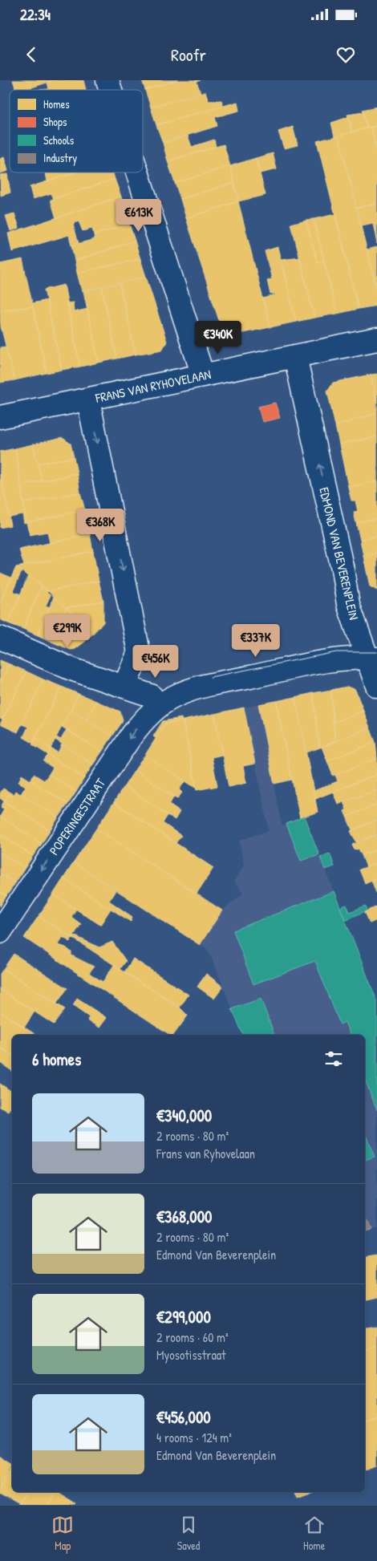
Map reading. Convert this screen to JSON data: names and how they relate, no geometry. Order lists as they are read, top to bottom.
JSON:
{
  "streets": {
    "street": ["FRANS VAN RYHOVELAAN", "EDMOND VAN BEVERENPLEIN", "POPERINGESTRAAT"]
  },
  "crossings": [
    ["FRANS VAN RYHOVELAAN", "EDMOND VAN BEVERENPLEIN"]
  ],
  "one_way": ["EDMOND VAN BEVERENPLEIN", "POPERINGESTRAAT"],
  "legend": [
    "Homes",
    "Shops",
    "Schools",
    "Industry"
  ],
  "page": {
    "status": "22:34",
    "header": "Roofr",
    "price": [
      "€613K",
      "€340K",
      "€368K",
      "€299K",
      "€337K",
      "€456K"
    ],
    "heading": "6 homes",
    "list": [
      {
        "name": "€340,000",
        "note": "2 rooms · 80 m² · Frans van Ryhovelaan"
      },
      {
        "name": "€368,000",
        "note": "2 rooms · 80 m² · Edmond Van Beverenplein"
      },
      {
        "name": "€299,000",
        "note": "2 rooms · 60 m² · Myosotisstraat"
      },
      {
        "name": "€456,000",
        "note": "4 rooms · 124 m² · Edmond Van Beverenplein"
      }
    ],
    "tabs": ["Map", "Saved", "Home"]
  }
}
